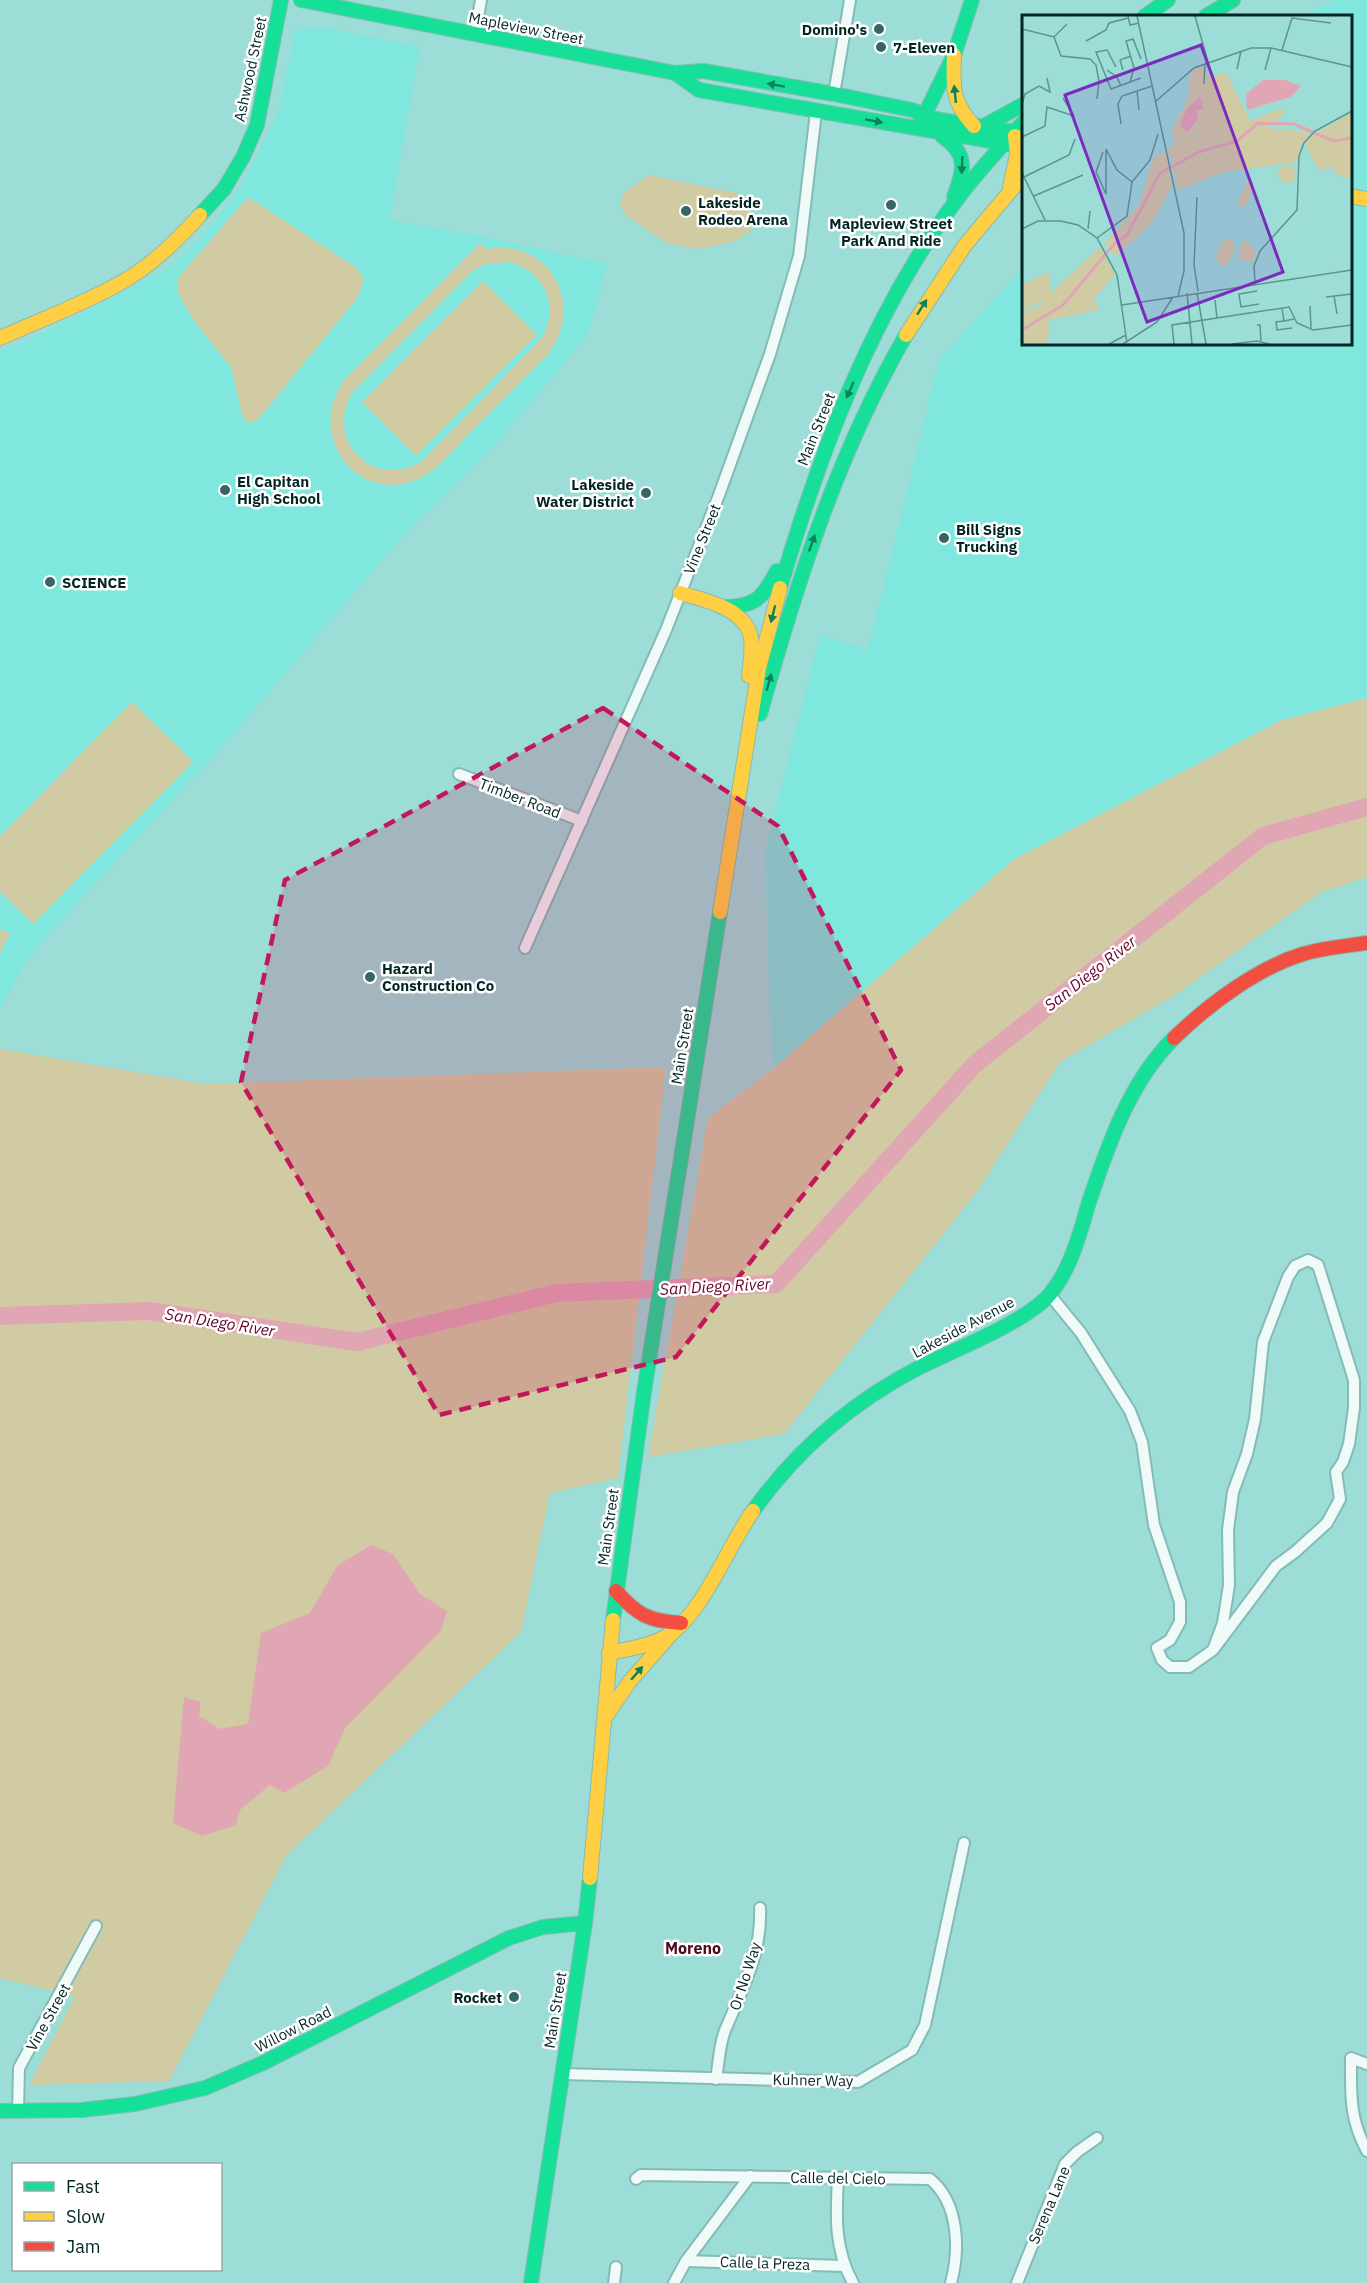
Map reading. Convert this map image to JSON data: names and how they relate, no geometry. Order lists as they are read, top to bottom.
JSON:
{
  "streets": {
    "main road": [
      "Mapleview Street",
      "Ashwood Street",
      "Main Street",
      "Lakeside Avenue",
      "Willow Road"
    ],
    "street": [
      "Vine Street",
      "Timber Road",
      "Or No Way",
      "Kuhner Way",
      "Calle del Cielo",
      "Serena Lane",
      "Calle la Preza"
    ]
  },
  "crossings": [
    ["Mapleview Street", "Main Street"],
    ["Mapleview Street", "Vine Street"],
    ["Main Street", "Lakeside Avenue"],
    ["Main Street", "Willow Road"],
    ["Main Street", "Kuhner Way"],
    ["Vine Street", "Timber Road"],
    ["Vine Street", "Willow Road"],
    ["Or No Way", "Kuhner Way"]
  ],
  "districts": ["Moreno"],
  "water": ["San Diego River"],
  "places": [
    "Domino's",
    "7-Eleven",
    "Mapleview Street Park And Ride",
    "Lakeside Rodeo Arena",
    "El Capitan High School",
    "Lakeside Water District",
    "Bill Signs Trucking",
    "SCIENCE",
    "Hazard Construction Co",
    "Rocket"
  ],
  "legend": ["Fast", "Slow", "Jam"]
}
